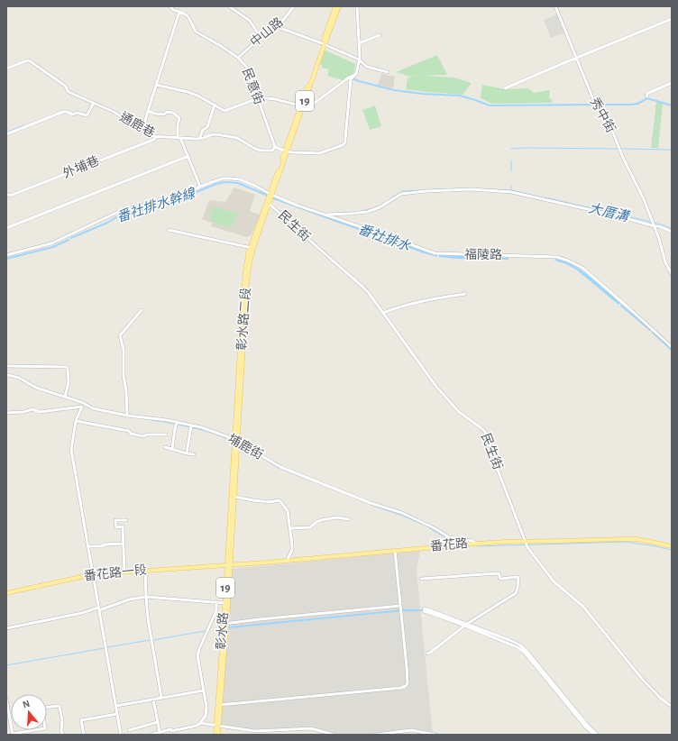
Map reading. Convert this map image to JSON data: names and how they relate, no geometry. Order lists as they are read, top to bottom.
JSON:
{
  "streets": {
    "main road": [
      "19",
      "彰水路二段",
      "番花路",
      "番花路一段",
      "彰水路"
    ],
    "street": [
      "中山路",
      "民意街",
      "秀中街",
      "通鹿巷",
      "外埔巷",
      "民生街",
      "福陵路",
      "埔鹿街"
    ]
  },
  "crossings": [
    ["中山路", "民意街"],
    ["民意街", "通鹿巷"],
    ["通鹿巷", "外埔巷"],
    ["民生街", "彰水路二段"],
    ["民生街", "番花路"],
    ["福陵路", "彰水路二段"],
    ["彰水路二段", "埔鹿街"],
    ["彰水路二段", "彰水路"],
    ["埔鹿街", "番花路"],
    ["埔鹿街", "彰水路"],
    ["番花路", "番花路一段"],
    ["番花路", "彰水路"],
    ["番花路一段", "彰水路"]
  ],
  "water": ["番社排水幹線", "大厝溝", "番社排水"],
  "north": "top"
}
